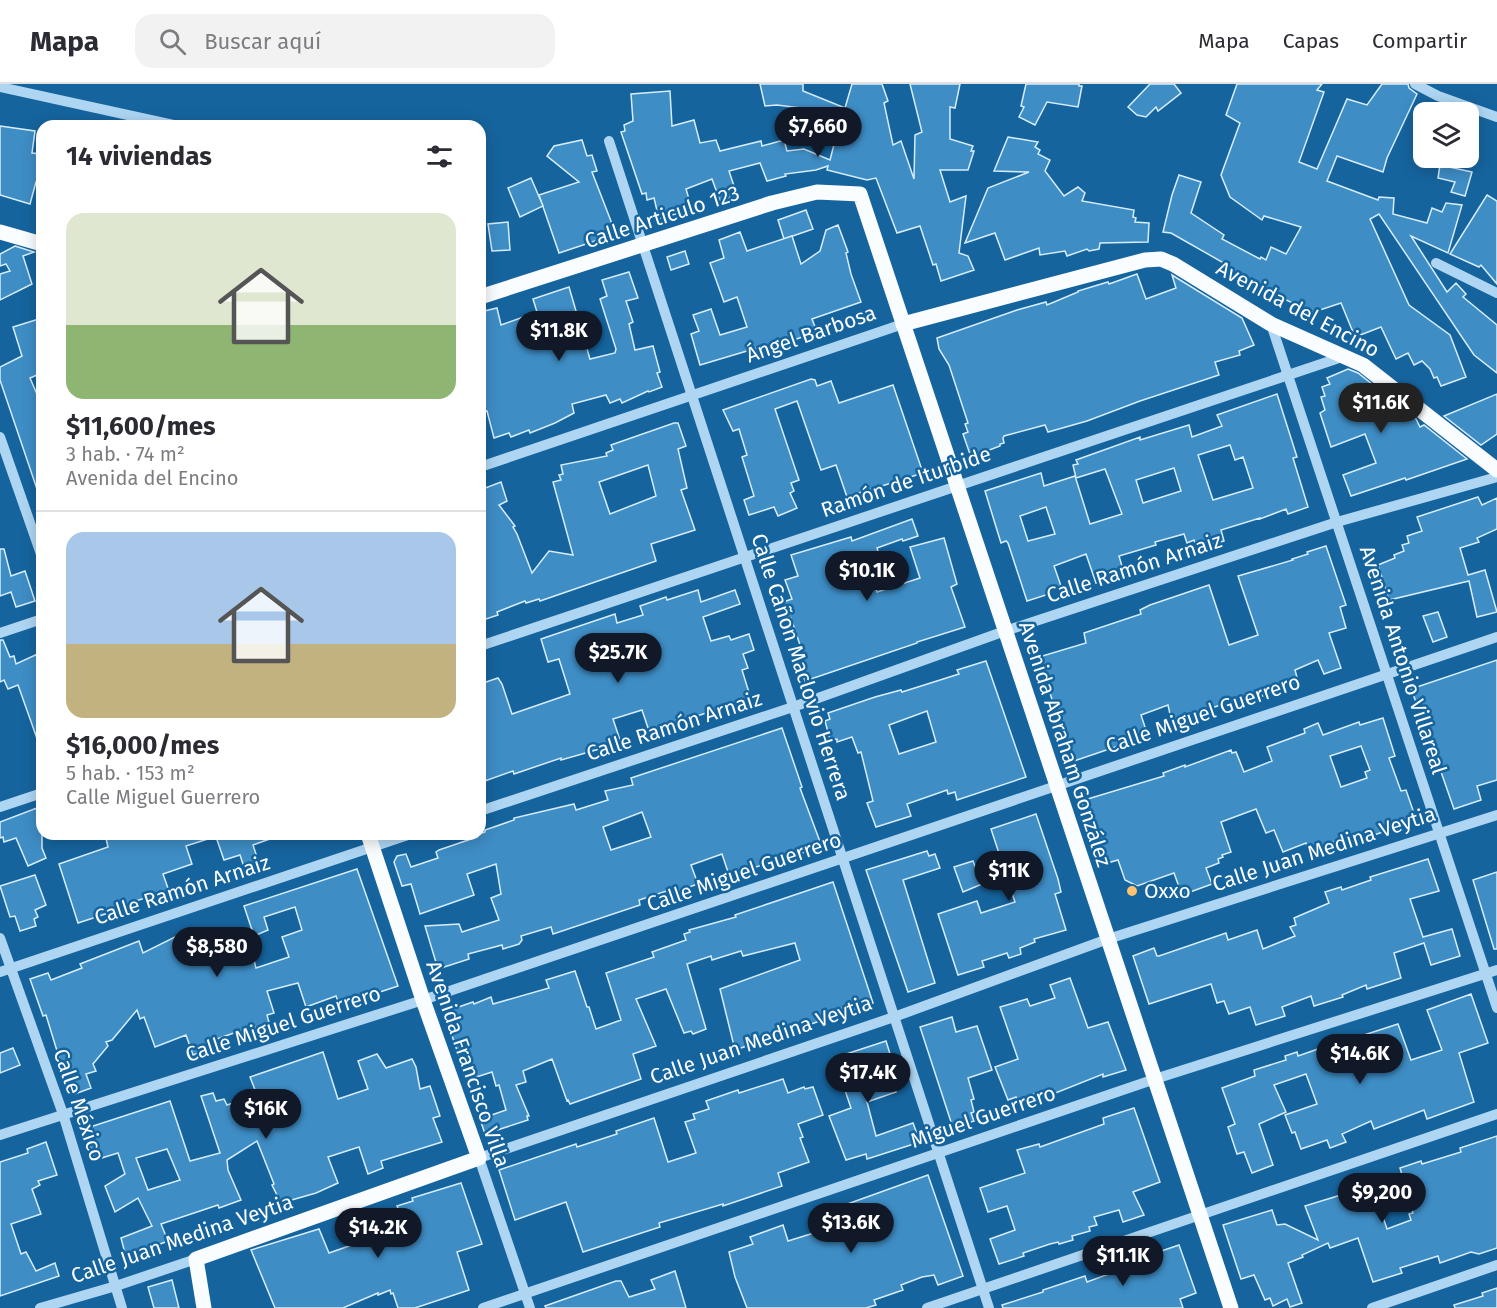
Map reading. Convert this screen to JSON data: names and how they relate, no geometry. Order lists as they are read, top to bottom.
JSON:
{
  "streets": {
    "main road": [
      "Calle Articulo 123",
      "Avenida del Encino",
      "Ángel Barbosa",
      "Avenida Abraham González",
      "Calle Juan Medina Veytia",
      "Avenida Francisco Villa"
    ],
    "street": [
      "Ramón de Iturbide",
      "Calle Ramón Arnaiz",
      "Avenida Antonio Villareal",
      "Calle Cañon Maclovio Herrera",
      "Calle Miguel Guerrero",
      "Calle México",
      "Miguel Guerrero"
    ]
  },
  "crossings": [
    ["Calle Articulo 123", "Calle Cañon Maclovio Herrera"],
    ["Calle Articulo 123", "Avenida Abraham González"],
    ["Avenida del Encino", "Ángel Barbosa"],
    ["Avenida del Encino", "Ramón de Iturbide"],
    ["Avenida del Encino", "Avenida Antonio Villareal"],
    ["Ángel Barbosa", "Calle Cañon Maclovio Herrera"],
    ["Ángel Barbosa", "Avenida Abraham González"],
    ["Ramón de Iturbide", "Avenida Antonio Villareal"],
    ["Ramón de Iturbide", "Calle Cañon Maclovio Herrera"],
    ["Ramón de Iturbide", "Avenida Abraham González"],
    ["Calle Ramón Arnaiz", "Avenida Antonio Villareal"],
    ["Calle Ramón Arnaiz", "Calle Cañon Maclovio Herrera"],
    ["Calle Ramón Arnaiz", "Avenida Abraham González"],
    ["Calle Ramón Arnaiz", "Avenida Francisco Villa"],
    ["Calle Ramón Arnaiz", "Calle México"],
    ["Avenida Antonio Villareal", "Calle Miguel Guerrero"],
    ["Avenida Antonio Villareal", "Calle Juan Medina Veytia"],
    ["Avenida Antonio Villareal", "Miguel Guerrero"],
    ["Calle Cañon Maclovio Herrera", "Calle Miguel Guerrero"],
    ["Calle Cañon Maclovio Herrera", "Calle Juan Medina Veytia"],
    ["Calle Cañon Maclovio Herrera", "Miguel Guerrero"],
    ["Calle Miguel Guerrero", "Avenida Abraham González"],
    ["Calle Miguel Guerrero", "Avenida Francisco Villa"],
    ["Calle Miguel Guerrero", "Calle México"],
    ["Avenida Abraham González", "Calle Juan Medina Veytia"],
    ["Avenida Abraham González", "Miguel Guerrero"],
    ["Calle Juan Medina Veytia", "Avenida Francisco Villa"],
    ["Calle Juan Medina Veytia", "Calle México"],
    ["Avenida Francisco Villa", "Miguel Guerrero"]
  ],
  "places": ["Oxxo"],
  "page": {
    "header": "Mapa",
    "search": "Buscar aquí",
    "nav": ["Mapa", "Capas", "Compartir"],
    "price": [
      "$7,660",
      "$11.8K",
      "$11.6K",
      "$10.1K",
      "$25.7K",
      "$11K",
      "$8,580",
      "$14.6K",
      "$17.4K",
      "$16K",
      "$9,200",
      "$13.6K",
      "$14.2K",
      "$11.1K"
    ],
    "heading": "14 viviendas",
    "list": [
      {
        "name": "$11,600/mes",
        "note": "3 hab. · 74 m² · Avenida del Encino"
      },
      {
        "name": "$16,000/mes",
        "note": "5 hab. · 153 m² · Calle Miguel Guerrero"
      }
    ]
  }
}
